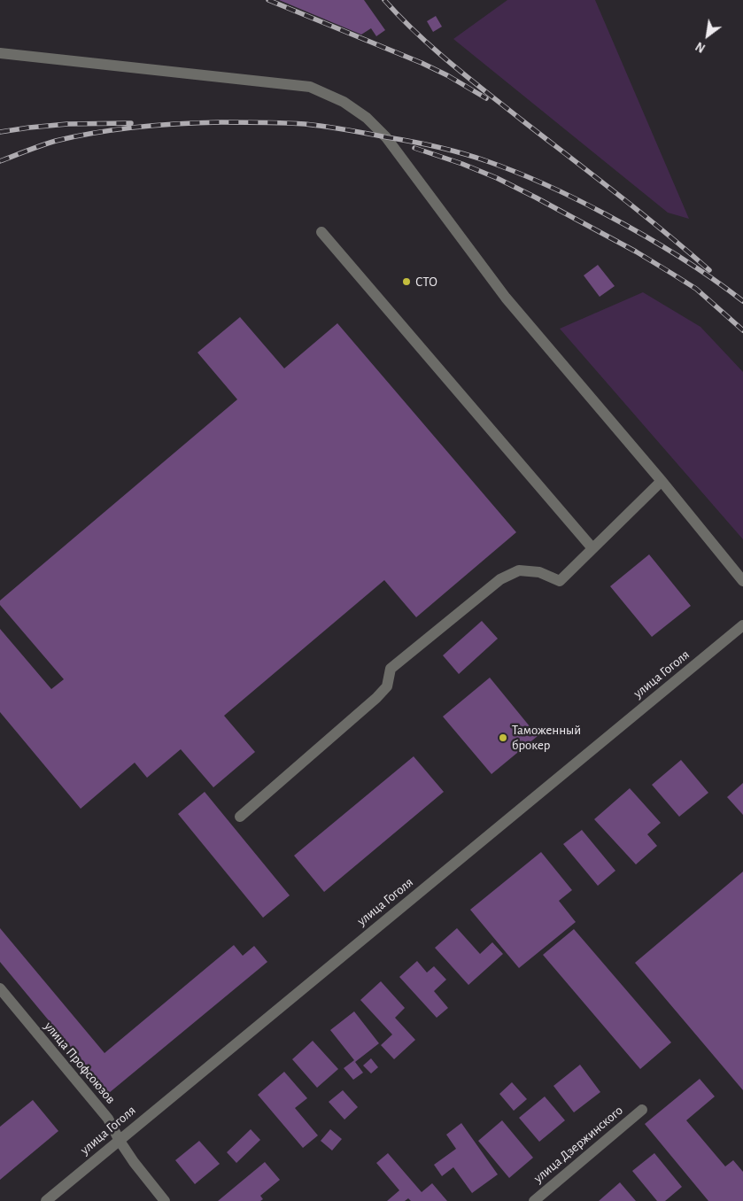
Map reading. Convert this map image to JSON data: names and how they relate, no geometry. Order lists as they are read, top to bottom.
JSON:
{
  "streets": {
    "street": ["улица Гоголя", "улица Профсоюзов", "улица Дзержинского"]
  },
  "crossings": [
    ["улица Гоголя", "улица Профсоюзов"]
  ],
  "places": ["СТО", "Таможенный брокер"],
  "north": "bottom left"
}
